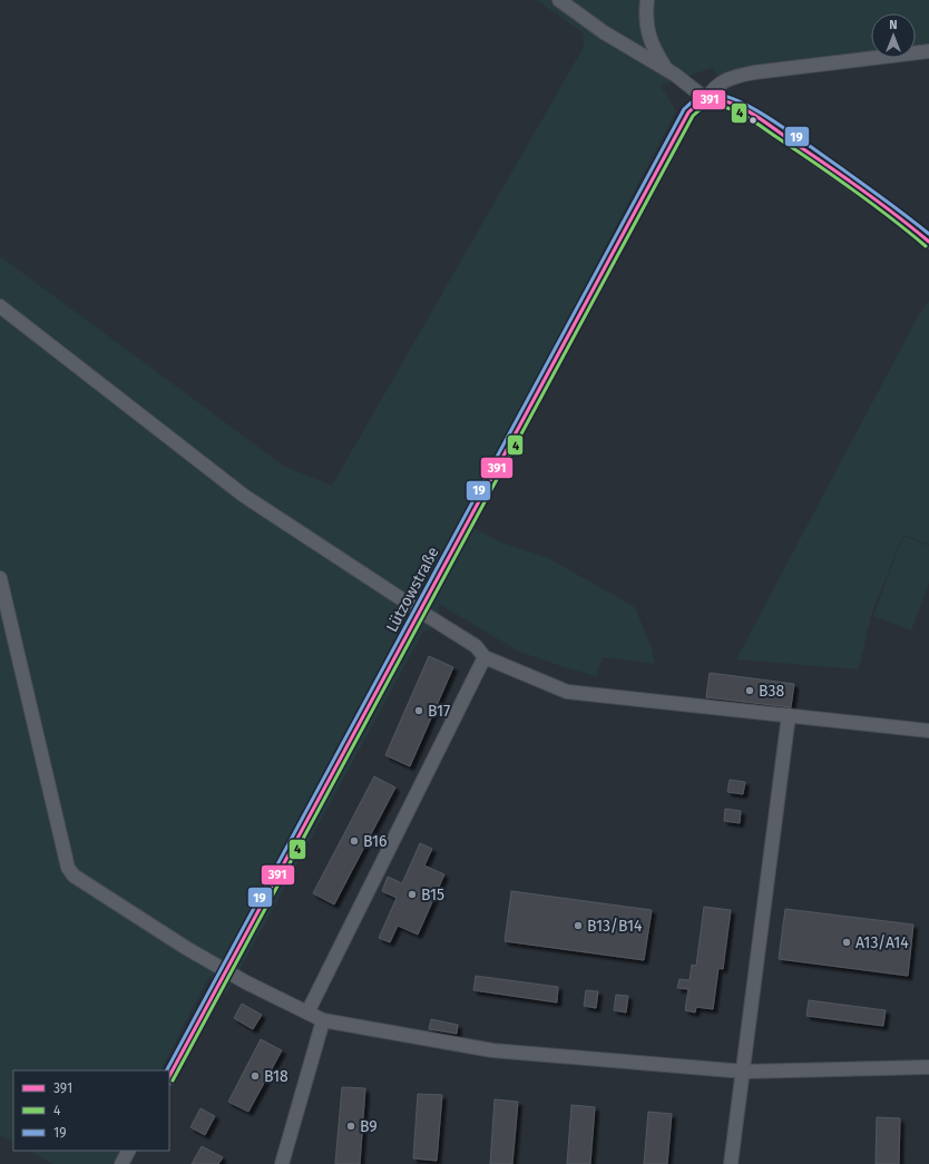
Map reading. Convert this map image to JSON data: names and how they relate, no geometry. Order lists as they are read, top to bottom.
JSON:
{
  "streets": {
    "street": ["Lützowstraße"]
  },
  "places": [
    "B38",
    "B17",
    "B16",
    "B15",
    "B13/B14",
    "A13/A14",
    "B18",
    "B9"
  ],
  "lines": ["transit line 19", "transit line 391", "transit line 4"],
  "legend": ["391", "4", "19"],
  "north": "top"
}
